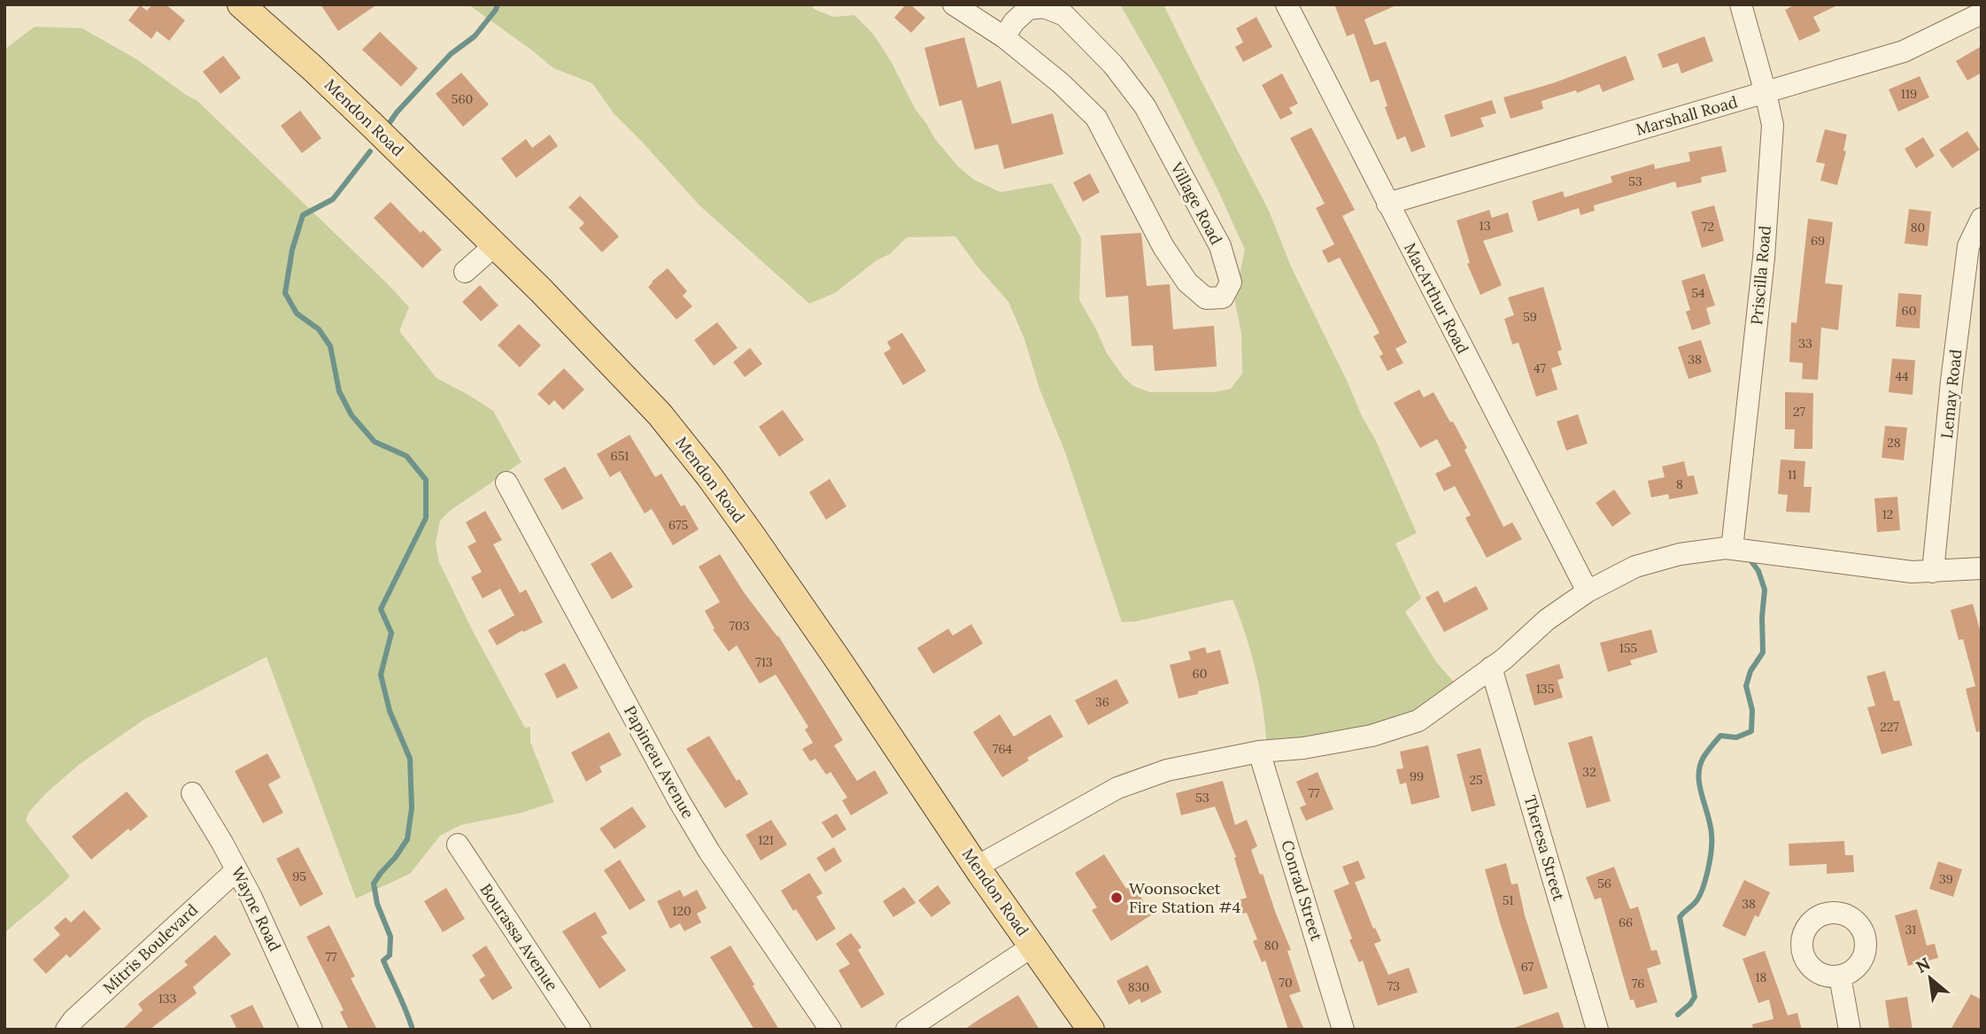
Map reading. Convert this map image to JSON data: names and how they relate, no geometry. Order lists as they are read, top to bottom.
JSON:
{
  "streets": {
    "main road": ["Mendon Road"],
    "street": [
      "Marshall Road",
      "Village Road",
      "Priscilla Road",
      "MacArthur Road",
      "Lemay Road",
      "Papineau Avenue",
      "Theresa Street",
      "Conrad Street",
      "Wayne Road",
      "Bourassa Avenue",
      "Mitris Boulevard"
    ]
  },
  "crossings": [
    ["Marshall Road", "Priscilla Road"],
    ["Marshall Road", "MacArthur Road"],
    ["Wayne Road", "Mitris Boulevard"]
  ],
  "places": ["Woonsocket Fire Station #4"],
  "house_numbers": [
    "119",
    "560",
    "53",
    "13",
    "72",
    "80",
    "69",
    "54",
    "60",
    "59",
    "33",
    "38",
    "47",
    "44",
    "27",
    "28",
    "651",
    "11",
    "8",
    "12",
    "675",
    "703",
    "155",
    "713",
    "60",
    "135",
    "36",
    "227",
    "764",
    "32",
    "99",
    "25",
    "77",
    "53",
    "121",
    "95",
    "39",
    "56",
    "51",
    "38",
    "120",
    "66",
    "31",
    "80",
    "77",
    "67",
    "18",
    "70",
    "76",
    "73",
    "830",
    "133"
  ],
  "north": "top left"
}
